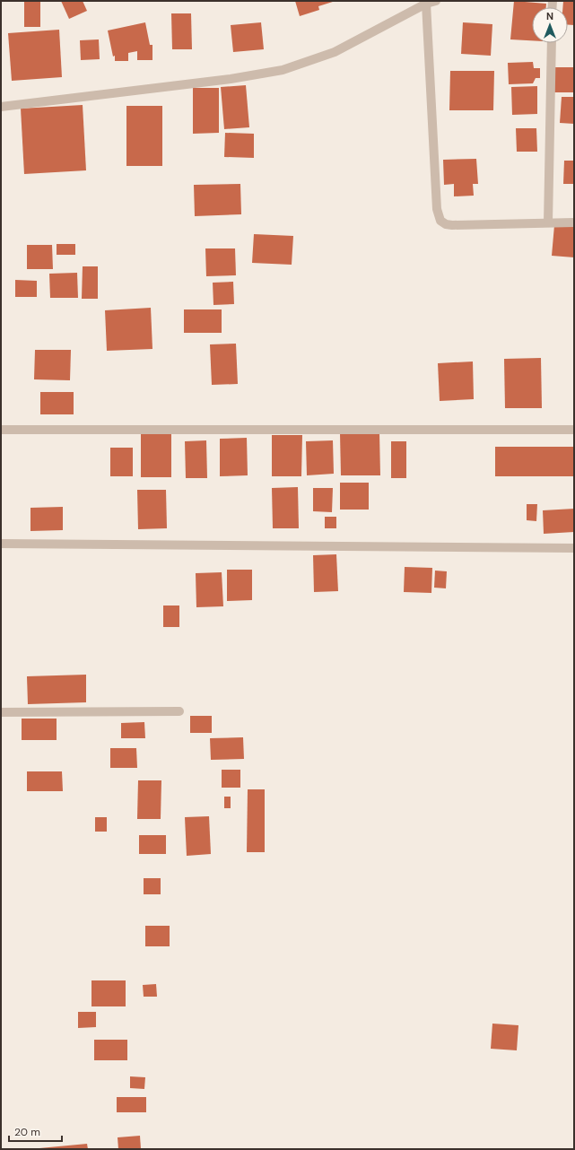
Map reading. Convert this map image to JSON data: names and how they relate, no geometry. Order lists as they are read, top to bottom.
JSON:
{
  "scale_bar": "20 m",
  "north": "top"
}
